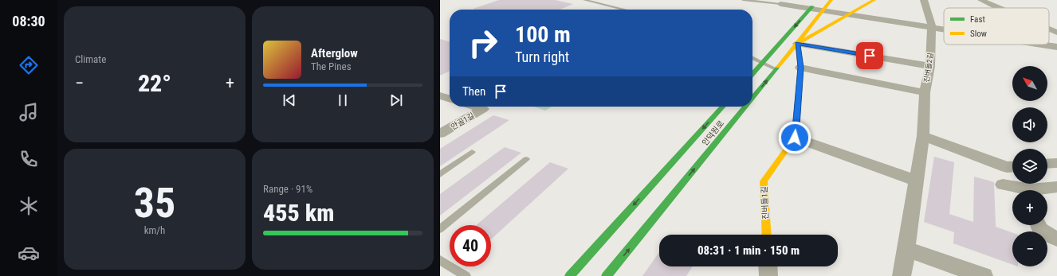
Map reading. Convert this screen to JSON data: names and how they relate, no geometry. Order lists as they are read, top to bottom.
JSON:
{
  "streets": {
    "street": [
      "진버들2길",
      "안골1길",
      "안덕원로",
      "진버들1길"
    ]
  },
  "legend": ["Fast", "Slow"],
  "north": "top left",
  "page": {
    "tabs": "08:30",
    "tile": [
      "Climate",
      ["35", "km/h"],
      ["Range · 91%", "455 km"]
    ],
    "turn": ["100 m", "Turn right"],
    "song": ["Afterglow", "The Pines"],
    "map_buttons": ["+", "−"],
    "heat": ["−", "22°", "+"],
    "then": "Then",
    "limit": "40",
    "trip": "08:31 · 1 min · 150 m"
  }
}
